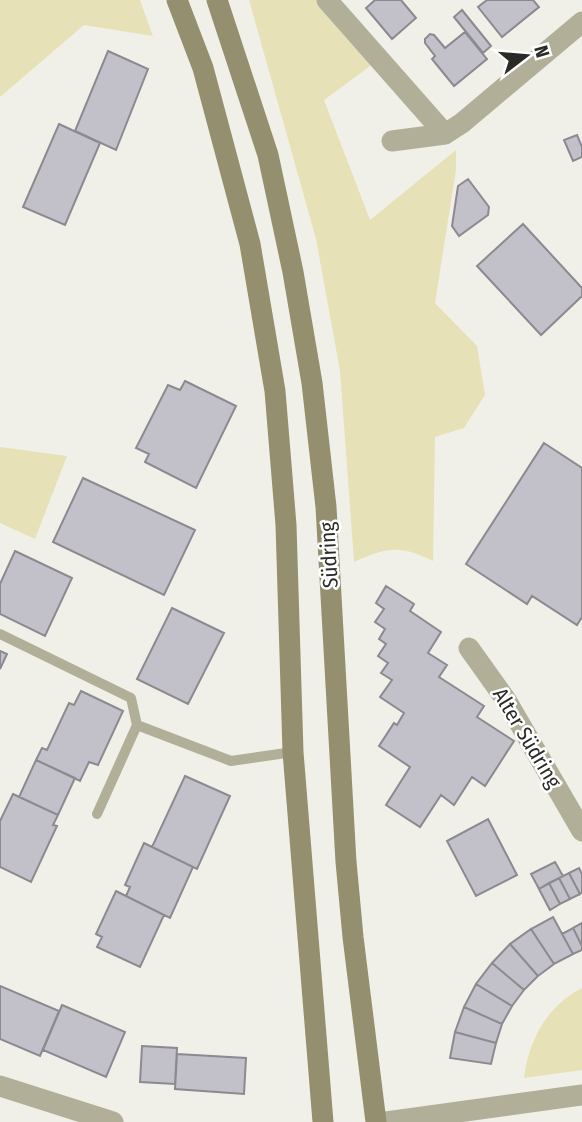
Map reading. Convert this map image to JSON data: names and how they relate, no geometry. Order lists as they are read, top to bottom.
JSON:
{
  "streets": {
    "main road": ["Südring"],
    "street": ["Alter Südring"]
  },
  "north": "right"
}
